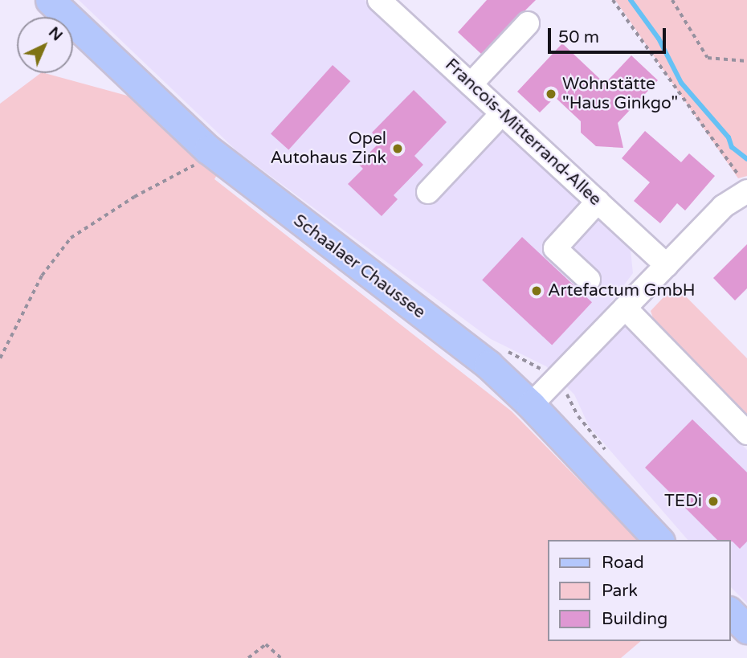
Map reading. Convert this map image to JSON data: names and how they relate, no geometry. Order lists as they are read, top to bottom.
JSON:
{
  "streets": {
    "main road": ["Schaalaer Chaussee"],
    "street": ["Francois-Mitterrand-Allee"]
  },
  "places": [
    "Wohnstätte \"Haus Ginkgo\"",
    "Opel Autohaus Zink",
    "Artefactum GmbH",
    "TEDi"
  ],
  "legend": ["Road", "Park", "Building"],
  "scale_bar": "50 m",
  "north": "top right"
}
